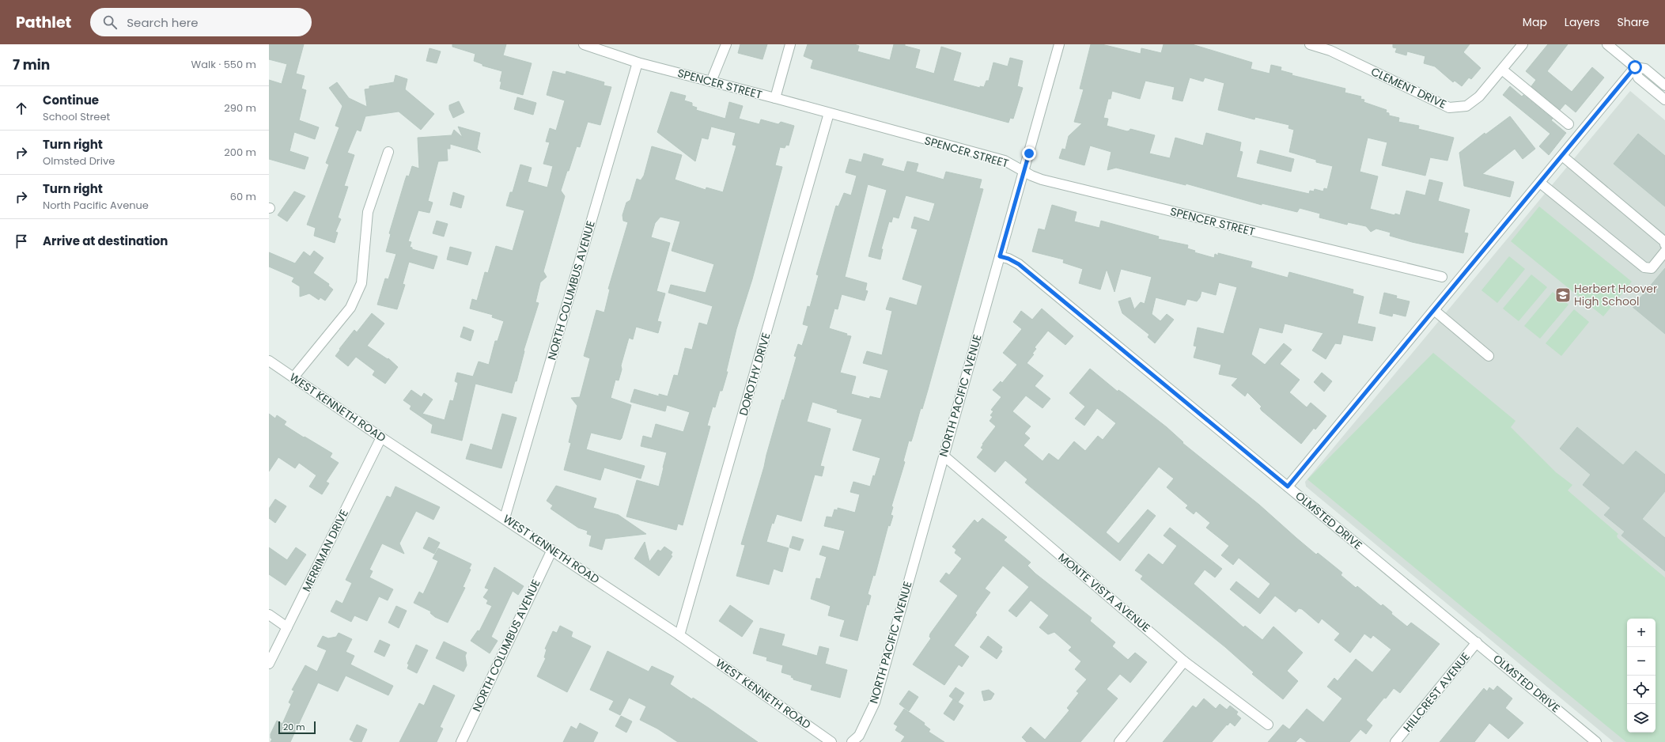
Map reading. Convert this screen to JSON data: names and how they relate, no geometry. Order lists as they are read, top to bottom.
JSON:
{
  "streets": {
    "street": [
      "SPENCER STREET",
      "CLEMENT DRIVE",
      "NORTH COLUMBUS AVENUE",
      "DOROTHY DRIVE",
      "NORTH PACIFIC AVENUE",
      "WEST KENNETH ROAD",
      "OLMSTED DRIVE",
      "MERRIMAN DRIVE",
      "MONTE VISTA AVENUE",
      "HILLCREST AVENUE"
    ]
  },
  "crossings": [
    ["SPENCER STREET", "NORTH COLUMBUS AVENUE"],
    ["SPENCER STREET", "DOROTHY DRIVE"],
    ["SPENCER STREET", "NORTH PACIFIC AVENUE"],
    ["NORTH COLUMBUS AVENUE", "WEST KENNETH ROAD"],
    ["DOROTHY DRIVE", "WEST KENNETH ROAD"],
    ["NORTH PACIFIC AVENUE", "OLMSTED DRIVE"],
    ["NORTH PACIFIC AVENUE", "MONTE VISTA AVENUE"],
    ["WEST KENNETH ROAD", "MERRIMAN DRIVE"],
    ["OLMSTED DRIVE", "HILLCREST AVENUE"]
  ],
  "places": {
    "school or university": ["Herbert Hoover High School"]
  },
  "scale_bar": "20 m",
  "page": {
    "header": "Pathlet",
    "search": "Search here",
    "nav": ["Map", "Layers", "Share"],
    "heading": ["7 min", "Walk · 550 m"],
    "list": [
      ["Continue", "School Street", "290 m"],
      ["Turn right", "Olmsted Drive", "200 m"],
      ["Turn right", "North Pacific Avenue", "60 m"],
      "Arrive at destination"
    ],
    "map_buttons": ["+", "−"],
    "scale": "20 m"
  }
}
